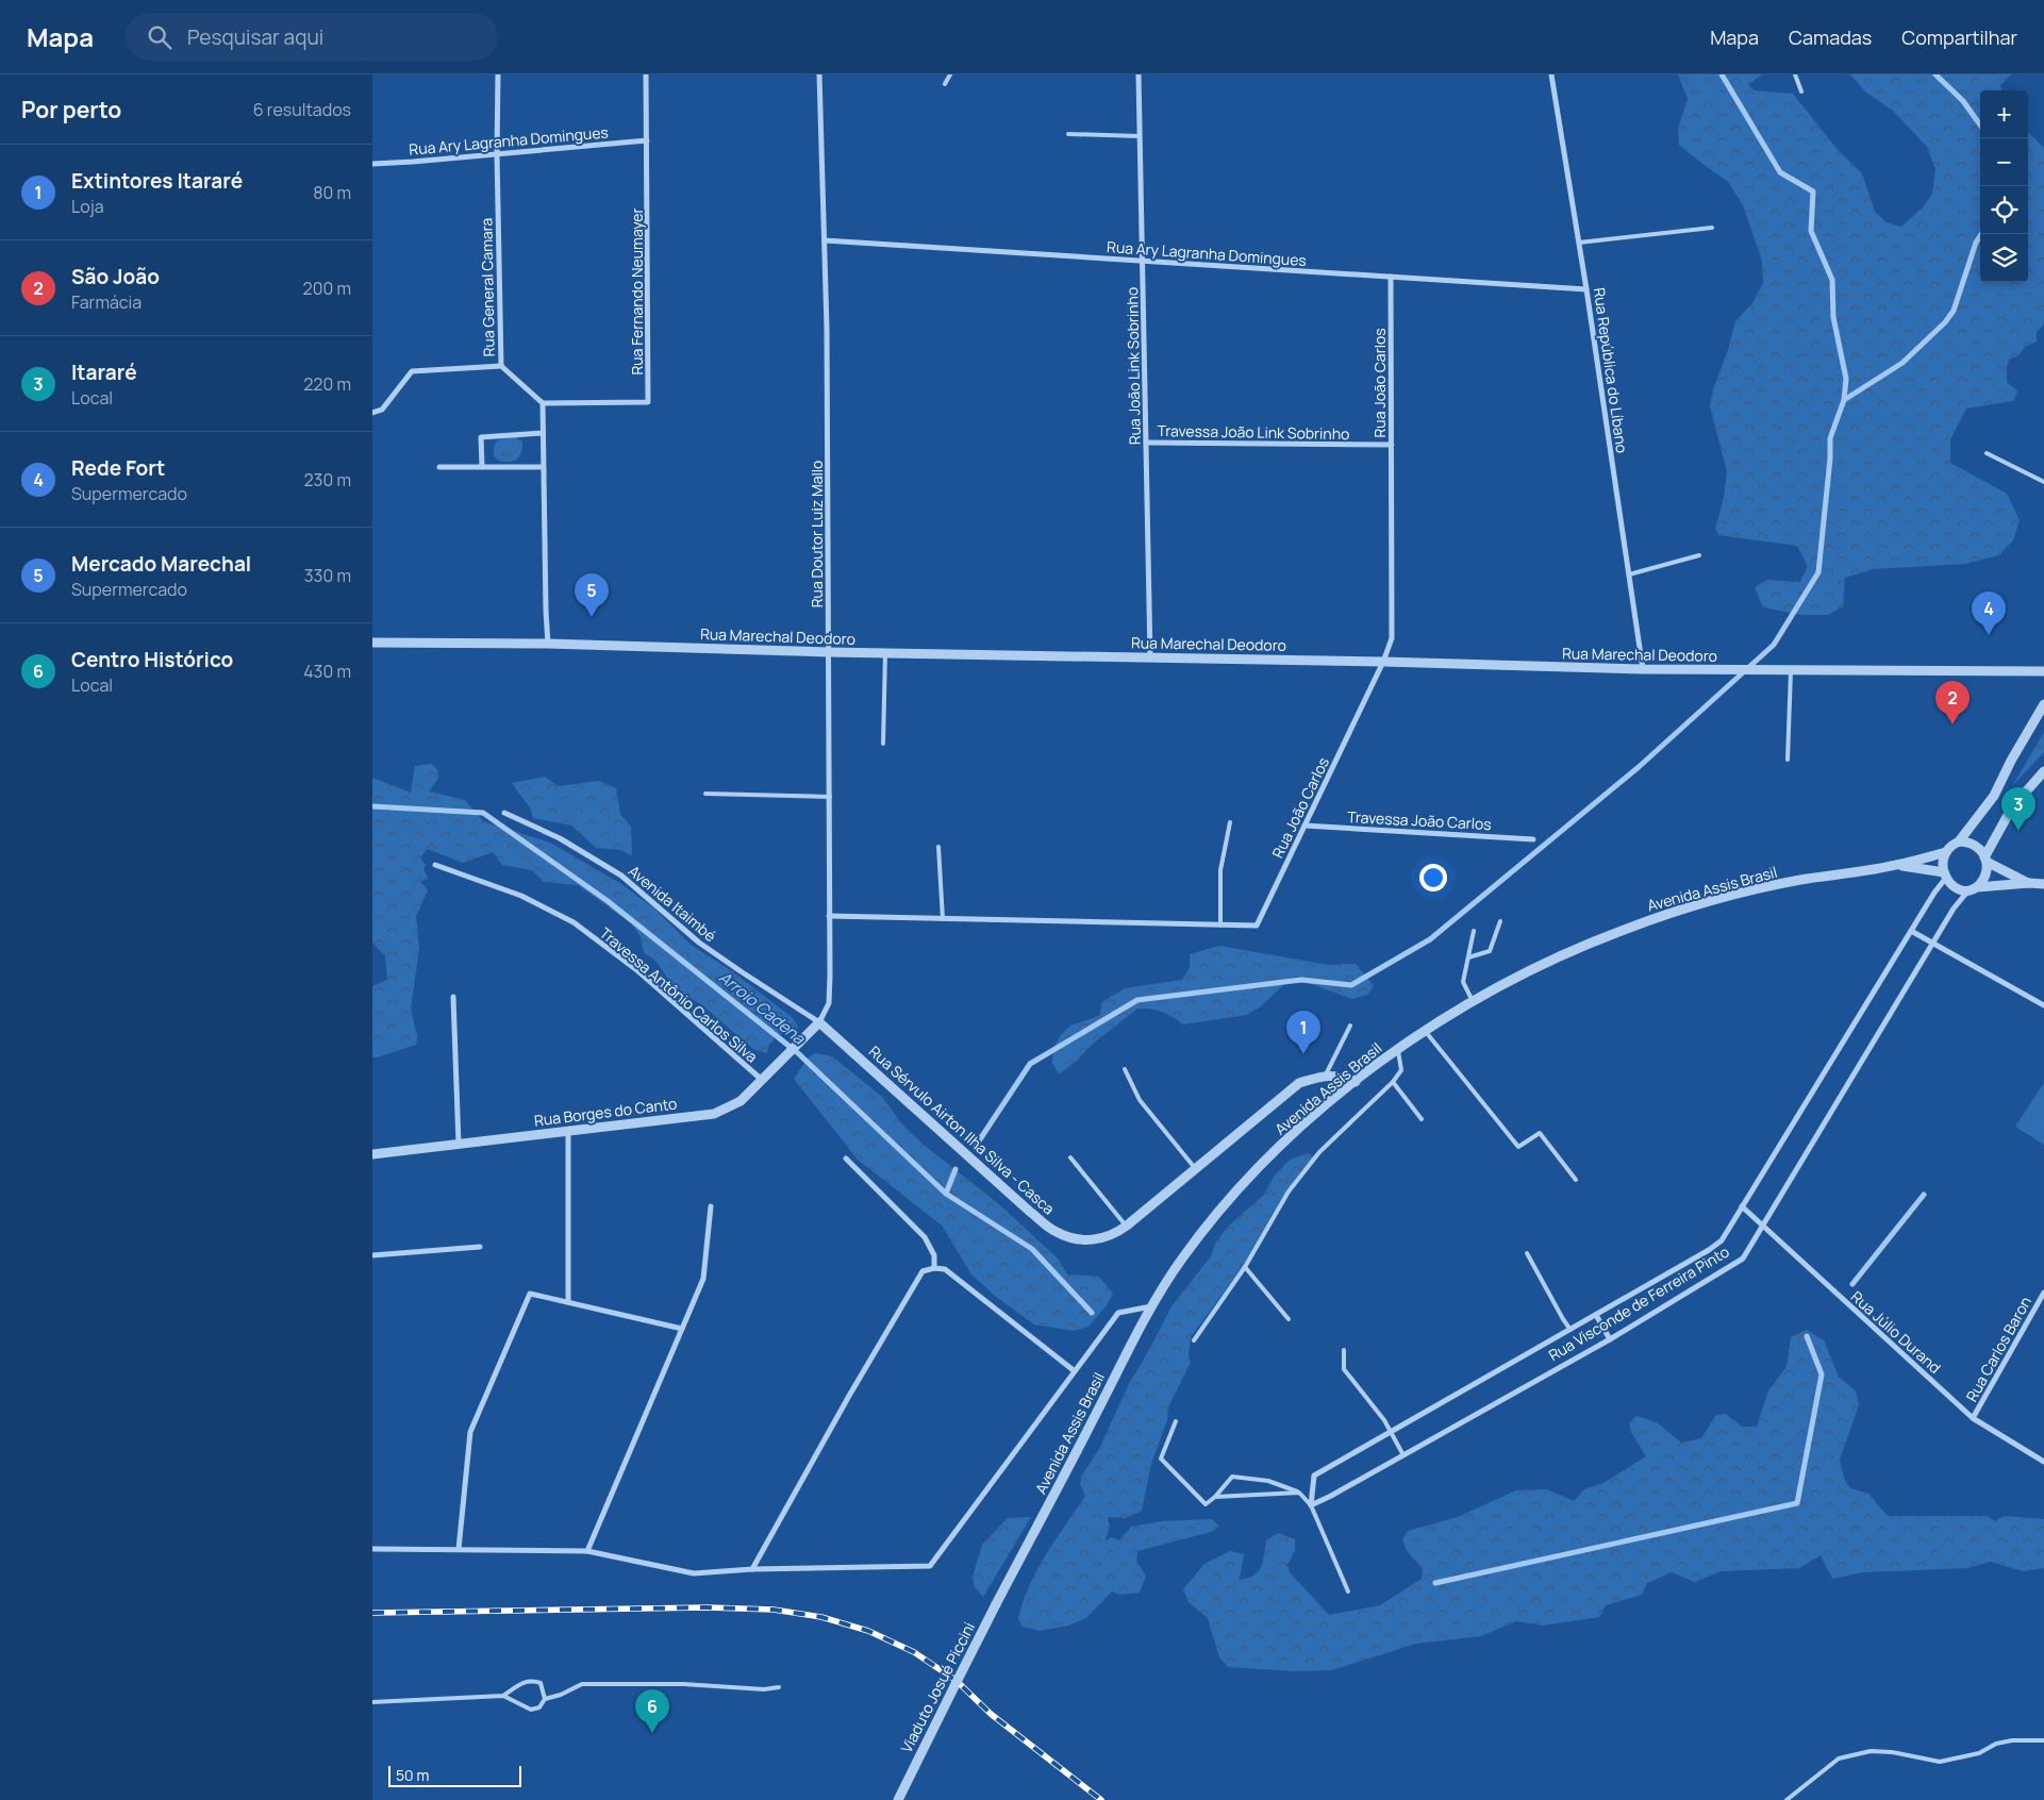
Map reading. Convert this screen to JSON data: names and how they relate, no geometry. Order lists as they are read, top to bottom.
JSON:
{
  "streets": {
    "street": [
      "Rua Ary Lagranha Domingues",
      "Rua General Camara",
      "Rua Fernando Neumayer",
      "Rua João Link Sobrinho",
      "Rua República do Líbano",
      "Rua João Carlos",
      "Travessa João Link Sobrinho",
      "Rua Doutor Luiz Mallo",
      "Rua Marechal Deodoro",
      "Travessa João Carlos",
      "Avenida Assis Brasil",
      "Avenida Itaimbé",
      "Travessa Antônio Carlos Silva",
      "Rua Borges do Canto",
      "Rua Sérvulo Airton Ilha Silva - Casca",
      "Rua Visconde de Ferreira Pinto",
      "Rua Júlio Durand",
      "Rua Carlos Baron",
      "Viaduto Josué Piccini"
    ]
  },
  "crossings": [
    ["Rua Ary Lagranha Domingues", "Rua General Camara"],
    ["Rua Ary Lagranha Domingues", "Rua Fernando Neumayer"],
    ["Rua Ary Lagranha Domingues", "Rua João Link Sobrinho"],
    ["Rua Ary Lagranha Domingues", "Rua República do Líbano"],
    ["Rua Ary Lagranha Domingues", "Rua João Carlos"],
    ["Rua Ary Lagranha Domingues", "Rua Doutor Luiz Mallo"],
    ["Rua General Camara", "Rua Fernando Neumayer"],
    ["Rua João Link Sobrinho", "Travessa João Link Sobrinho"],
    ["Rua João Link Sobrinho", "Rua Marechal Deodoro"],
    ["Rua República do Líbano", "Rua Marechal Deodoro"],
    ["Rua João Carlos", "Travessa João Link Sobrinho"],
    ["Rua João Carlos", "Rua Doutor Luiz Mallo"],
    ["Rua João Carlos", "Rua Marechal Deodoro"],
    ["Rua João Carlos", "Travessa João Carlos"],
    ["Rua Doutor Luiz Mallo", "Rua Marechal Deodoro"],
    ["Rua Doutor Luiz Mallo", "Avenida Itaimbé"],
    ["Rua Doutor Luiz Mallo", "Rua Borges do Canto"],
    ["Rua Doutor Luiz Mallo", "Rua Sérvulo Airton Ilha Silva - Casca"],
    ["Avenida Assis Brasil", "Rua Sérvulo Airton Ilha Silva - Casca"],
    ["Avenida Assis Brasil", "Rua Visconde de Ferreira Pinto"],
    ["Avenida Assis Brasil", "Viaduto Josué Piccini"],
    ["Avenida Itaimbé", "Rua Borges do Canto"],
    ["Avenida Itaimbé", "Rua Sérvulo Airton Ilha Silva - Casca"],
    ["Travessa Antônio Carlos Silva", "Rua Borges do Canto"],
    ["Rua Borges do Canto", "Rua Sérvulo Airton Ilha Silva - Casca"],
    ["Rua Visconde de Ferreira Pinto", "Rua Júlio Durand"],
    ["Rua Júlio Durand", "Rua Carlos Baron"]
  ],
  "water": ["Arroio Cadena"],
  "scale_bar": "50 m",
  "page": {
    "header": "Mapa",
    "search": "Pesquisar aqui",
    "nav": ["Mapa", "Camadas", "Compartilhar"],
    "heading": ["Por perto", "6 resultados"],
    "map_buttons": ["+", "−"],
    "list": [
      {
        "mark": "1",
        "name": "Extintores Itararé",
        "note": "Loja",
        "value": "80 m"
      },
      {
        "mark": "2",
        "name": "São João",
        "note": "Farmácia",
        "value": "200 m"
      },
      {
        "mark": "3",
        "name": "Itararé",
        "note": "Local",
        "value": "220 m"
      },
      {
        "mark": "4",
        "name": "Rede Fort",
        "note": "Supermercado",
        "value": "230 m"
      },
      {
        "mark": "5",
        "name": "Mercado Marechal",
        "note": "Supermercado",
        "value": "330 m"
      },
      {
        "mark": "6",
        "name": "Centro Histórico",
        "note": "Local",
        "value": "430 m"
      }
    ],
    "pins": [
      "5",
      "4",
      "2",
      "3",
      "1",
      "6"
    ],
    "scale": "50 m"
  }
}
